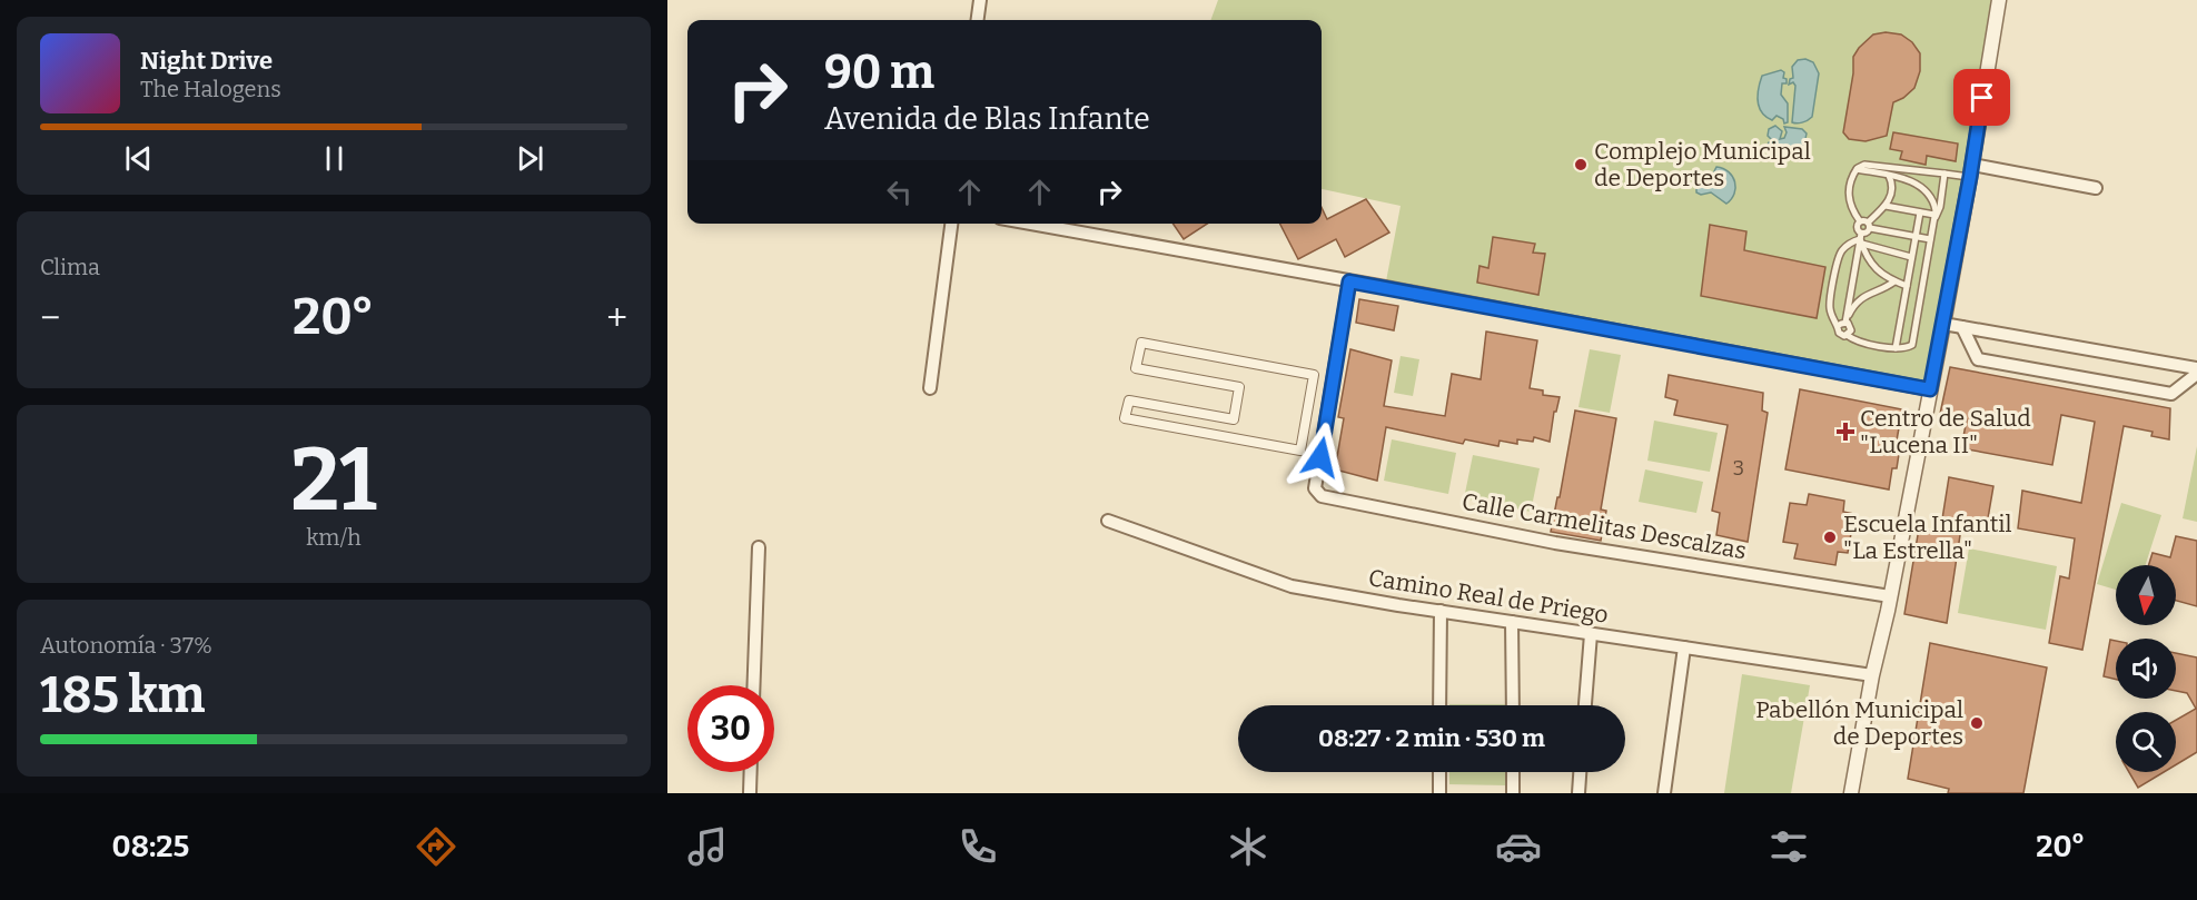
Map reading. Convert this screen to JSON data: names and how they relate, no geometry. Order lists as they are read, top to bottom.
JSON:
{
  "streets": {
    "street": ["Calle Carmelitas Descalzas", "Camino Real de Priego"]
  },
  "places": {
    "other": ["Complejo Municipal de Deportes", "Escuela Infantil \"La Estrella\"", "Pabellón Municipal de Deportes"],
    "health": ["Centro de Salud \"Lucena II\""]
  },
  "house_numbers": ["3"],
  "north": "bottom",
  "page": {
    "turn": ["90 m", "Avenida de Blas Infante"],
    "song": ["Night Drive", "The Halogens"],
    "tile": [
      "Clima",
      ["21", "km/h"],
      ["Autonomía · 37%", "185 km"]
    ],
    "heat": ["−", "20°", "+"],
    "limit": "30",
    "trip": "08:27 · 2 min · 530 m",
    "tabs": ["08:25", "20°"]
  }
}
